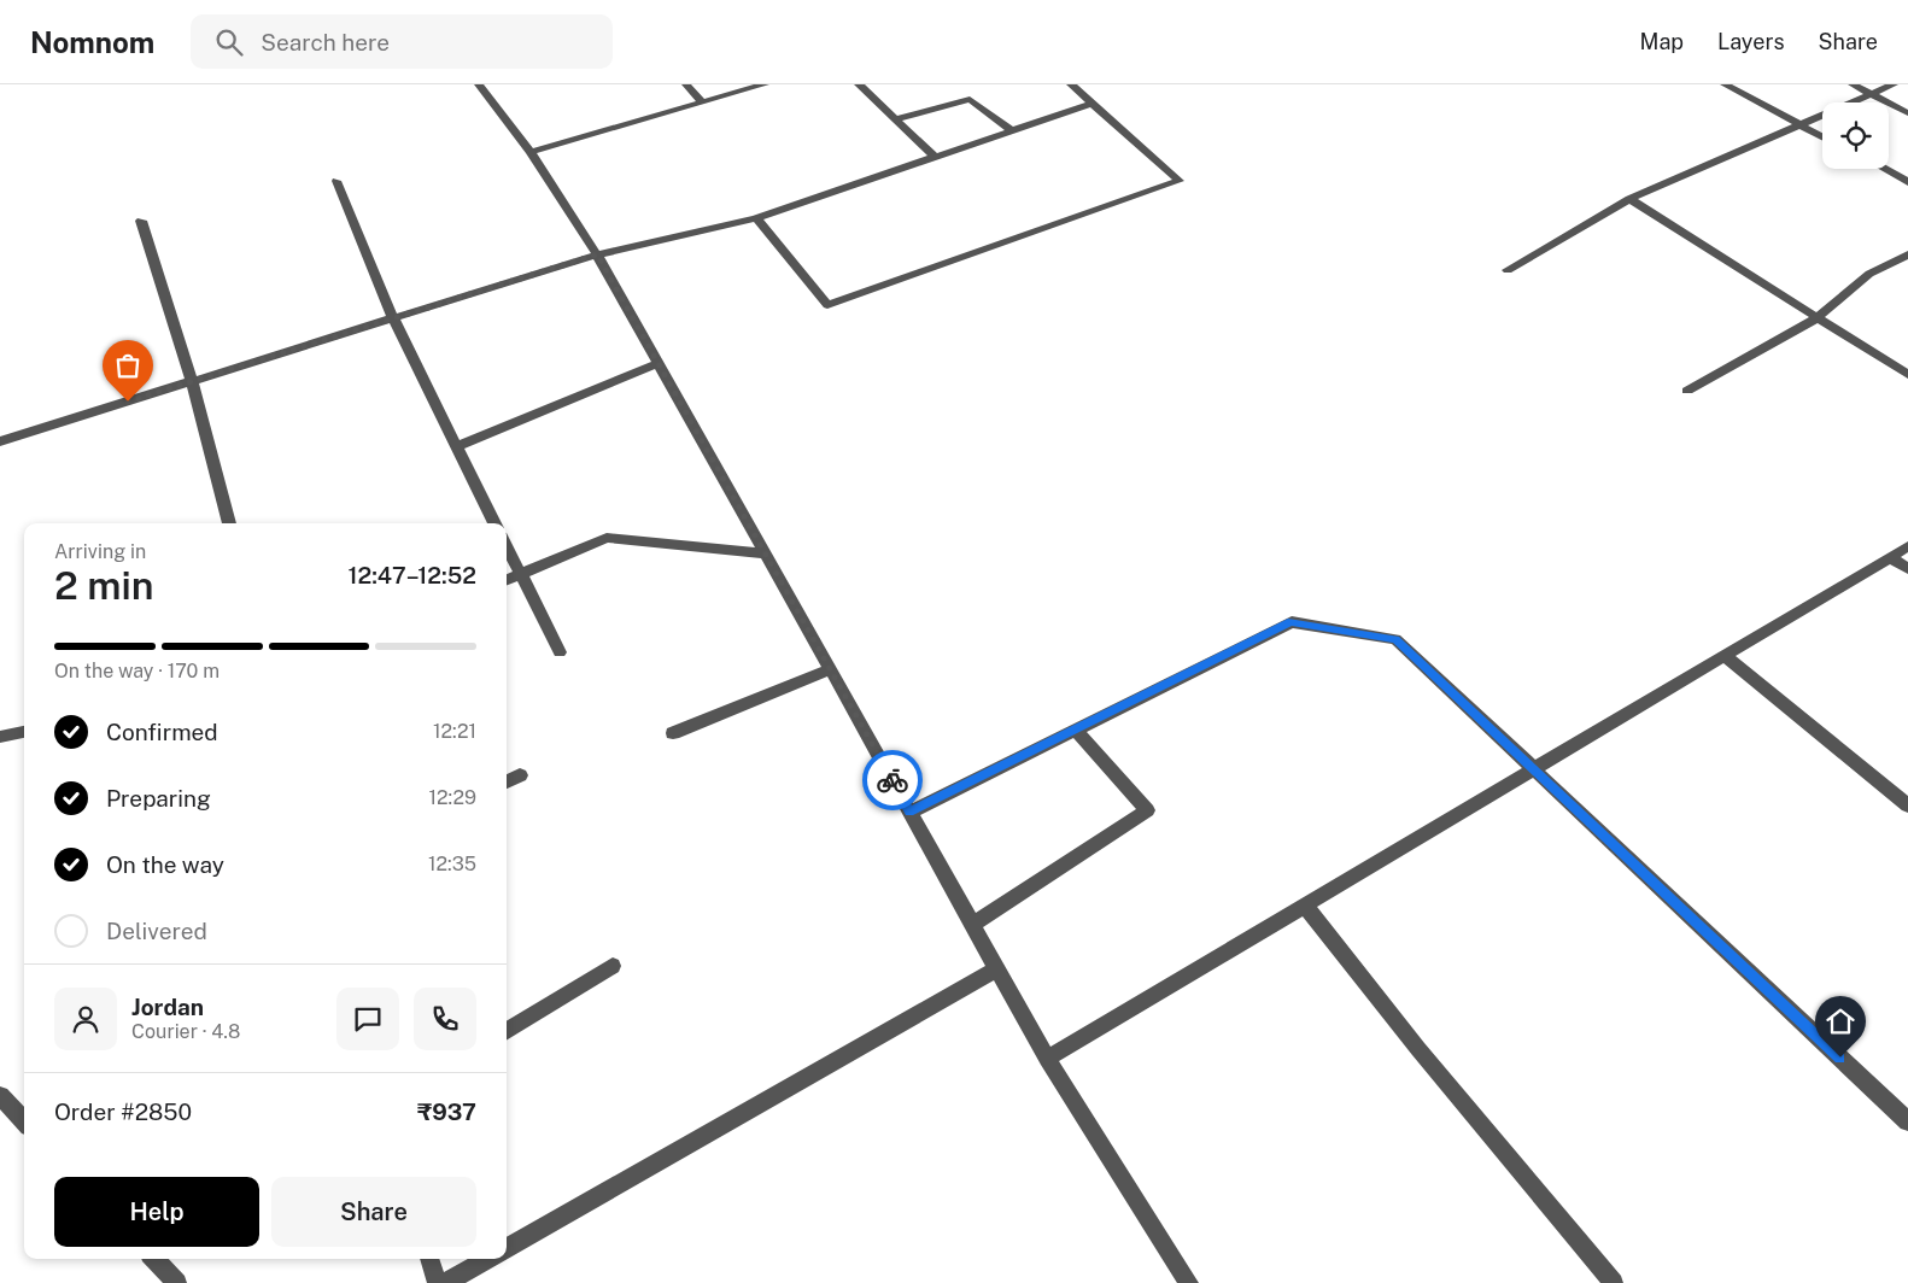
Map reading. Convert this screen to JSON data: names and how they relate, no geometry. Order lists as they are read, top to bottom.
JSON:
{
  "page": {
    "header": "Nomnom",
    "search": "Search here",
    "nav": ["Map", "Layers", "Share"],
    "heading": ["2 min", "Arriving in", "12:47–12:52"],
    "panel": [
      "Jordan",
      "Courier · 4.8",
      "Order #2850",
      "₹937"
    ],
    "bar": "On the way · 170 m",
    "list": [
      ["Confirmed", "12:21"],
      ["Preparing", "12:29"],
      ["On the way", "12:35"],
      "Delivered"
    ],
    "buttons": ["Help", "Share"]
  }
}
